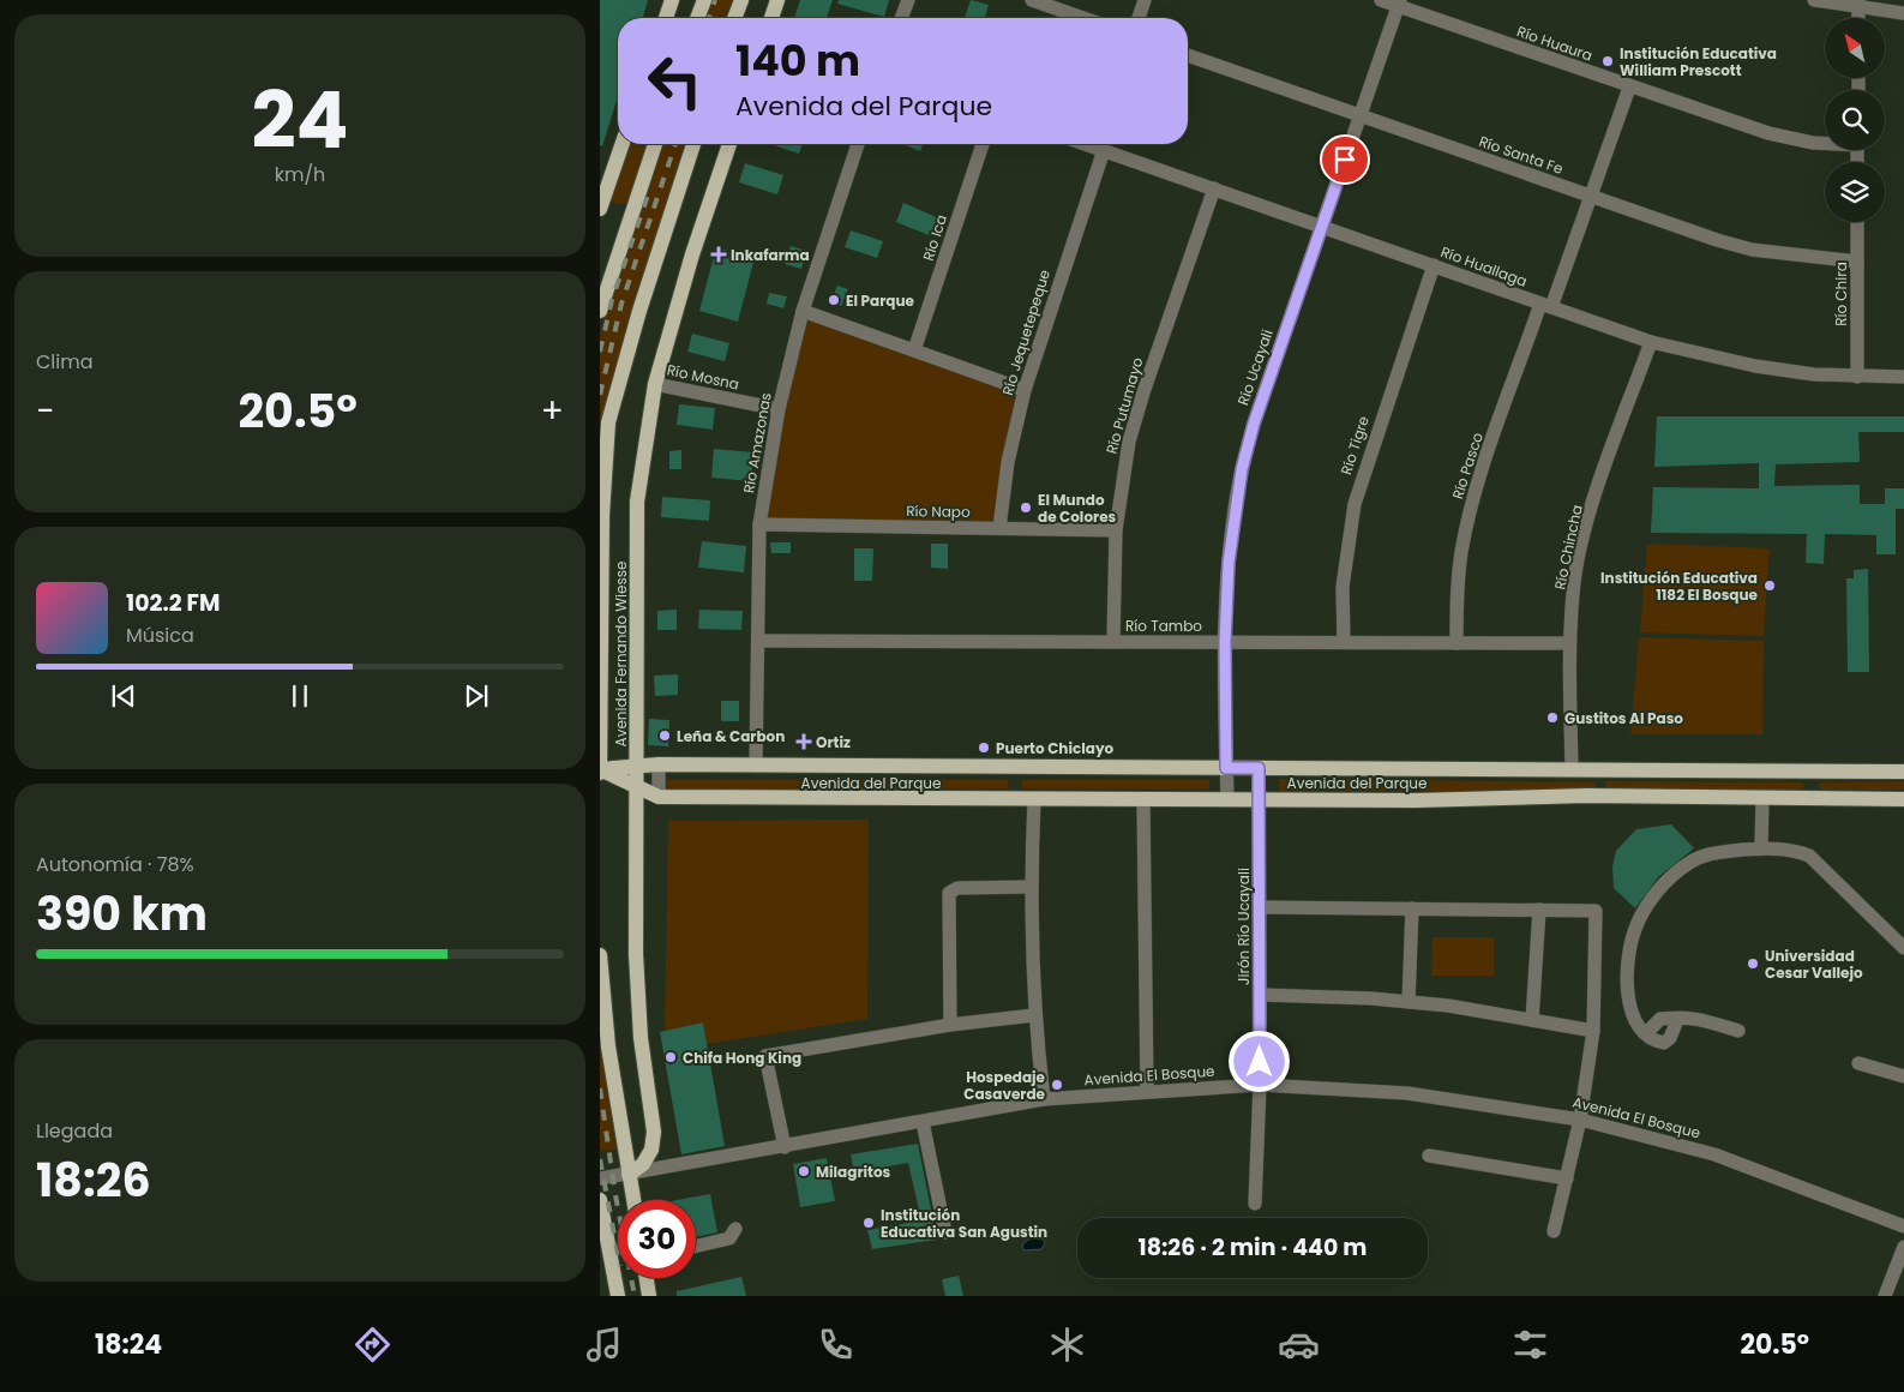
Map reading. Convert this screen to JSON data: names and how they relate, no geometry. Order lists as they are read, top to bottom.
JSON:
{
  "streets": {
    "main road": ["Avenida Fernando Wiesse", "Avenida del Parque"],
    "street": [
      "Río Huaura",
      "Río Santa Fe",
      "Río Ica",
      "Río Huallaga",
      "Río Chira",
      "Río Jequetepeque",
      "Río Ucayali",
      "Río Mosna",
      "Río Putumayo",
      "Río Amazonas",
      "Río Tigre",
      "Río Pasco",
      "Río Napo",
      "Río Chincha",
      "Río Tambo",
      "Jirón Río Ucayali",
      "Avenida El Bosque"
    ]
  },
  "crossings": [
    ["Río Huaura", "Río Ucayali"],
    ["Río Huaura", "Río Pasco"],
    ["Río Santa Fe", "Río Chira"],
    ["Río Santa Fe", "Río Ucayali"],
    ["Río Santa Fe", "Río Pasco"],
    ["Río Huallaga", "Río Chira"],
    ["Río Huallaga", "Río Jequetepeque"],
    ["Río Huallaga", "Río Ucayali"],
    ["Río Huallaga", "Río Putumayo"],
    ["Río Huallaga", "Río Tigre"],
    ["Río Huallaga", "Río Pasco"],
    ["Río Huallaga", "Río Chincha"],
    ["Río Jequetepeque", "Río Napo"],
    ["Río Ucayali", "Río Tambo"],
    ["Río Ucayali", "Avenida del Parque"],
    ["Río Mosna", "Río Amazonas"],
    ["Río Mosna", "Avenida Fernando Wiesse"],
    ["Río Putumayo", "Río Napo"],
    ["Río Putumayo", "Río Tambo"],
    ["Río Amazonas", "Río Napo"],
    ["Río Amazonas", "Río Tambo"],
    ["Río Amazonas", "Avenida del Parque"],
    ["Río Tigre", "Río Tambo"],
    ["Río Pasco", "Río Tambo"],
    ["Río Chincha", "Río Tambo"],
    ["Río Chincha", "Avenida del Parque"],
    ["Avenida Fernando Wiesse", "Avenida del Parque"],
    ["Avenida Fernando Wiesse", "Avenida El Bosque"],
    ["Avenida del Parque", "Jirón Río Ucayali"],
    ["Jirón Río Ucayali", "Avenida El Bosque"]
  ],
  "places": {
    "other": [
      "Institución Educativa William Prescott",
      "El Parque",
      "El Mundo de Colores",
      "Institución Educativa 1182 El Bosque",
      "Gustitos Al Paso",
      "Leña & Carbon",
      "Puerto Chiclayo",
      "Universidad Cesar Vallejo",
      "Chifa Hong King",
      "Hospedaje Casaverde",
      "Milagritos",
      "Institución Educativa San Agustin"
    ],
    "health": ["Inkafarma", "Ortiz"]
  },
  "north": "top left",
  "page": {
    "tile": [
      ["24", "km/h"],
      "Clima",
      ["Autonomía · 78%", "390 km"],
      ["Llegada", "18:26"]
    ],
    "turn": ["140 m", "Avenida del Parque"],
    "heat": ["−", "20.5°", "+"],
    "song": ["102.2 FM", "Música"],
    "limit": "30",
    "trip": "18:26 · 2 min · 440 m",
    "tabs": ["18:24", "20.5°"]
  }
}
